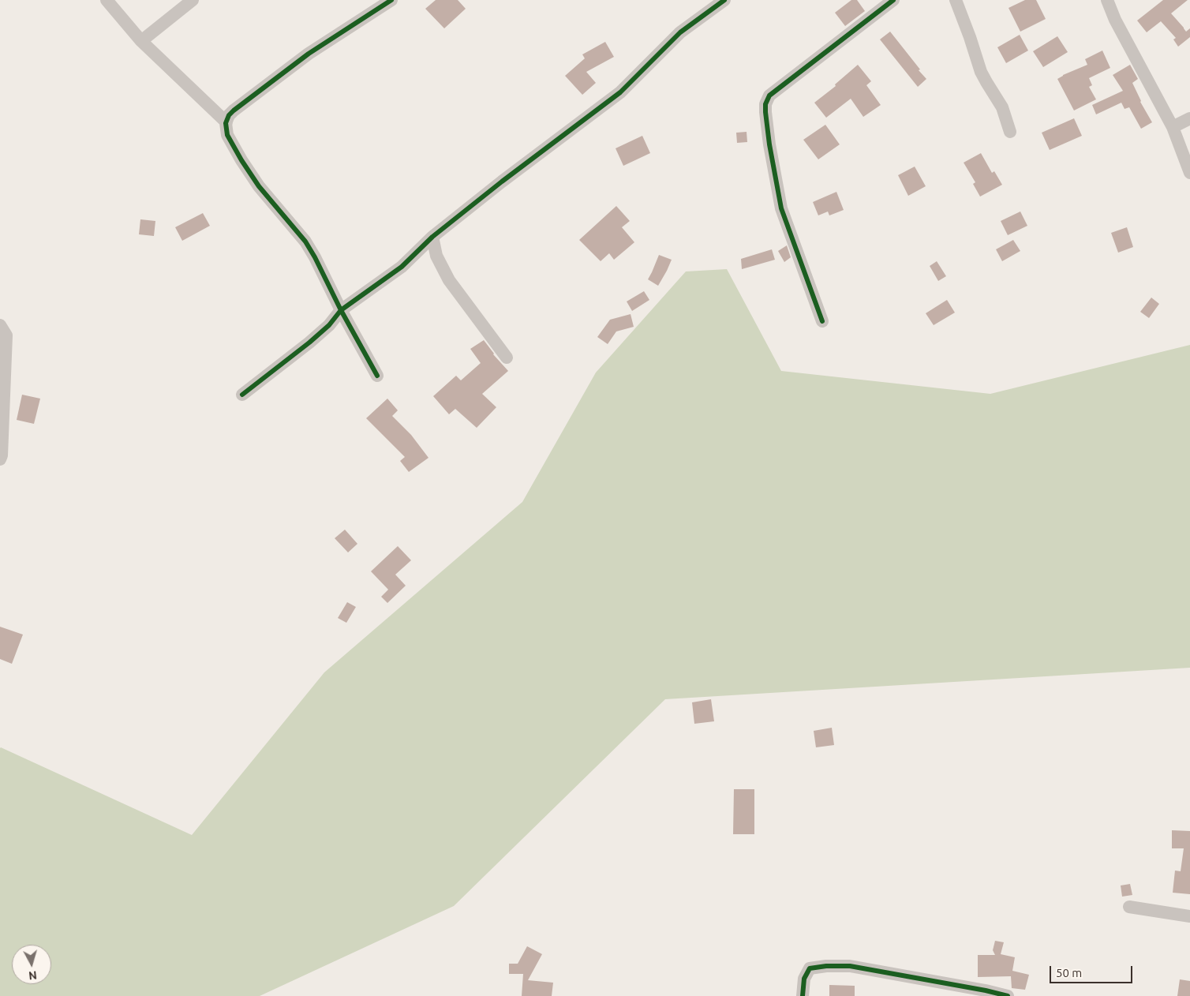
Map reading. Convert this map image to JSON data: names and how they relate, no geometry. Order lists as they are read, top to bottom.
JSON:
{
  "scale_bar": "50 m",
  "north": "bottom"
}
